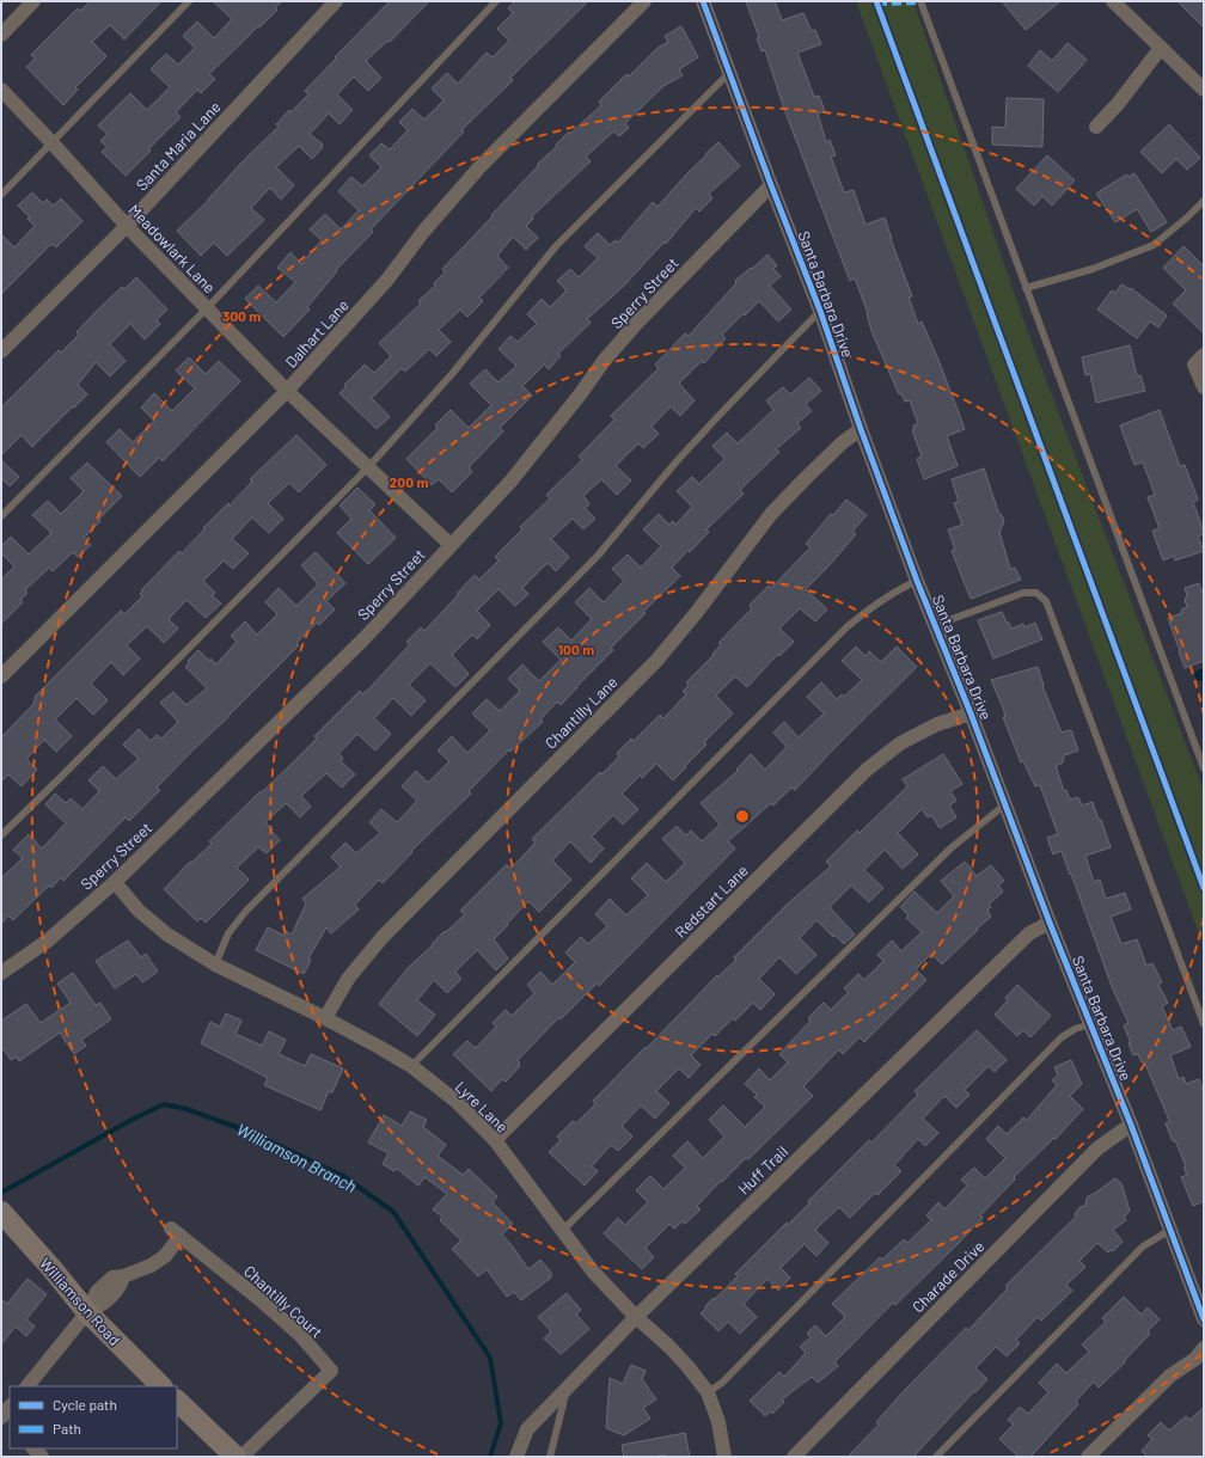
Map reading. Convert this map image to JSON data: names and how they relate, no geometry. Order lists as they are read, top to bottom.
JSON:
{
  "streets": {
    "street": [
      "Santa Maria Lane",
      "Meadowlark Lane",
      "Sperry Street",
      "Santa Barbara Drive",
      "Dalhart Lane",
      "Chantilly Lane",
      "Redstart Lane",
      "Lyre Lane",
      "Huff Trail",
      "Charade Drive",
      "Williamson Road",
      "Chantilly Court"
    ]
  },
  "crossings": [
    ["Santa Maria Lane", "Meadowlark Lane"],
    ["Meadowlark Lane", "Sperry Street"],
    ["Meadowlark Lane", "Dalhart Lane"],
    ["Sperry Street", "Santa Barbara Drive"],
    ["Sperry Street", "Lyre Lane"],
    ["Santa Barbara Drive", "Chantilly Lane"],
    ["Santa Barbara Drive", "Redstart Lane"],
    ["Santa Barbara Drive", "Huff Trail"],
    ["Santa Barbara Drive", "Charade Drive"],
    ["Chantilly Lane", "Lyre Lane"],
    ["Redstart Lane", "Lyre Lane"],
    ["Lyre Lane", "Huff Trail"],
    ["Williamson Road", "Chantilly Court"]
  ],
  "water": ["Williamson Branch"],
  "legend": ["Cycle path", "Path"],
  "rings": ["300 m", "200 m", "100 m"]
}
